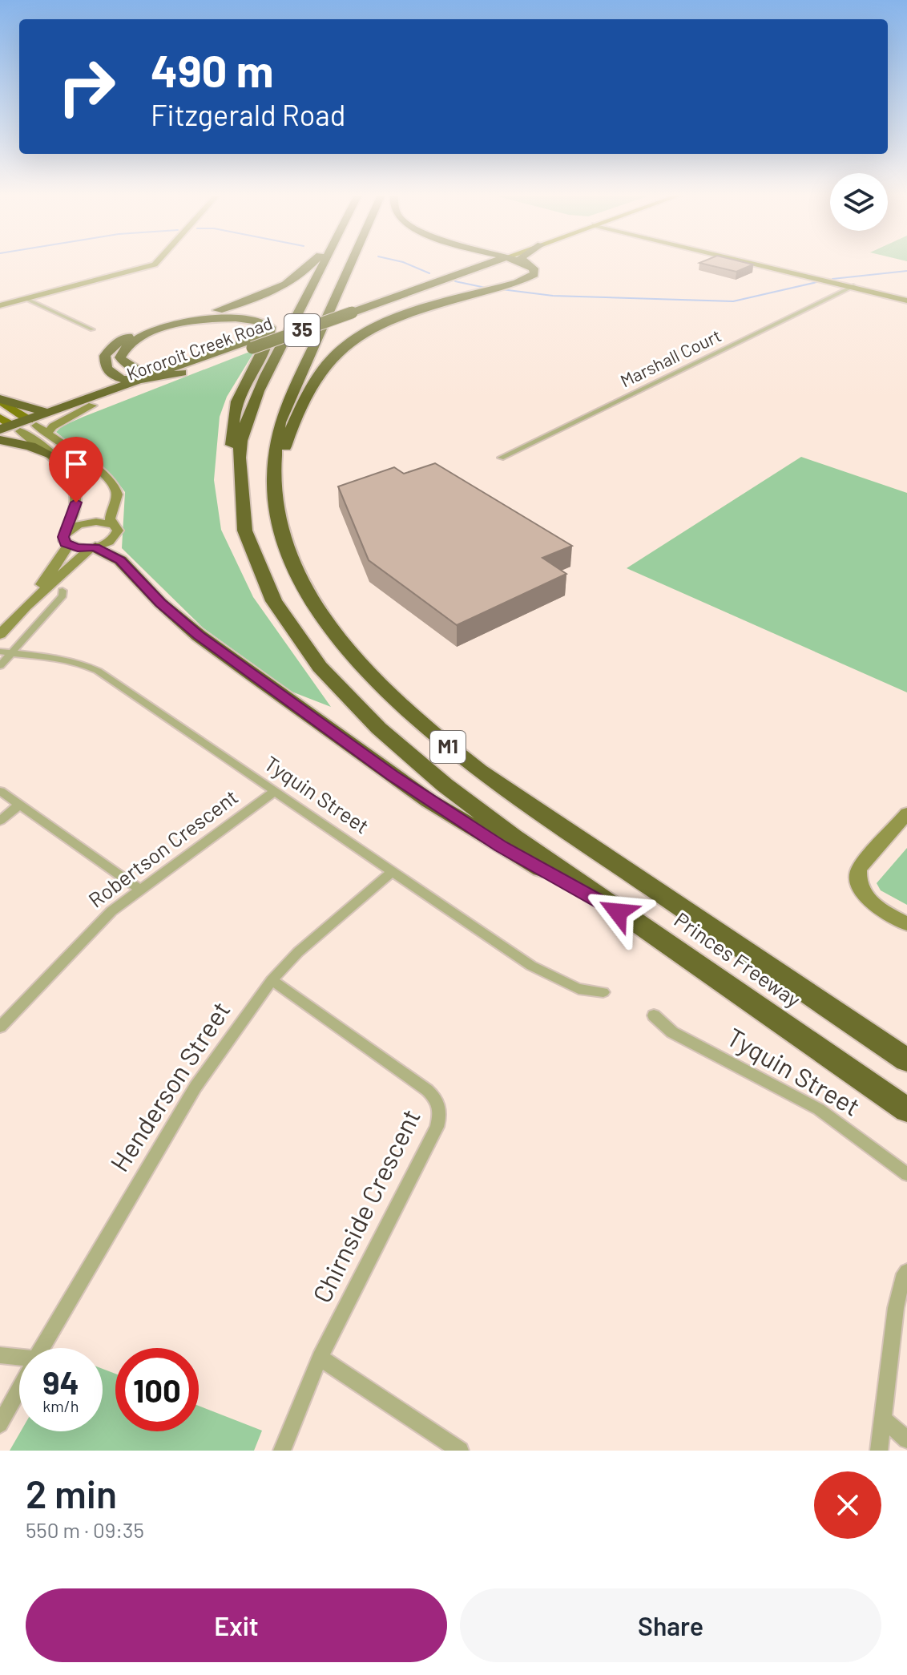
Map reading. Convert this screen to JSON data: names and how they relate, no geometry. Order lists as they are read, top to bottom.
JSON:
{
  "streets": {
    "highway": [
      "35",
      "Kororoit Creek Road",
      "M1",
      "Princes Freeway"
    ],
    "street": [
      "Marshall Court",
      "Tyquin Street",
      "Robertson Crescent",
      "Henderson Street",
      "Chirnside Crescent"
    ]
  },
  "crossings": [
    ["Tyquin Street", "Robertson Crescent"],
    ["Tyquin Street", "Henderson Street"],
    ["Henderson Street", "Chirnside Crescent"]
  ],
  "page": {
    "turn": ["490 m", "Fitzgerald Road"],
    "speed": "94 km/h",
    "limit": "100",
    "heading": ["2 min", "550 m · 09:35"],
    "buttons": ["Exit", "Share"]
  }
}
